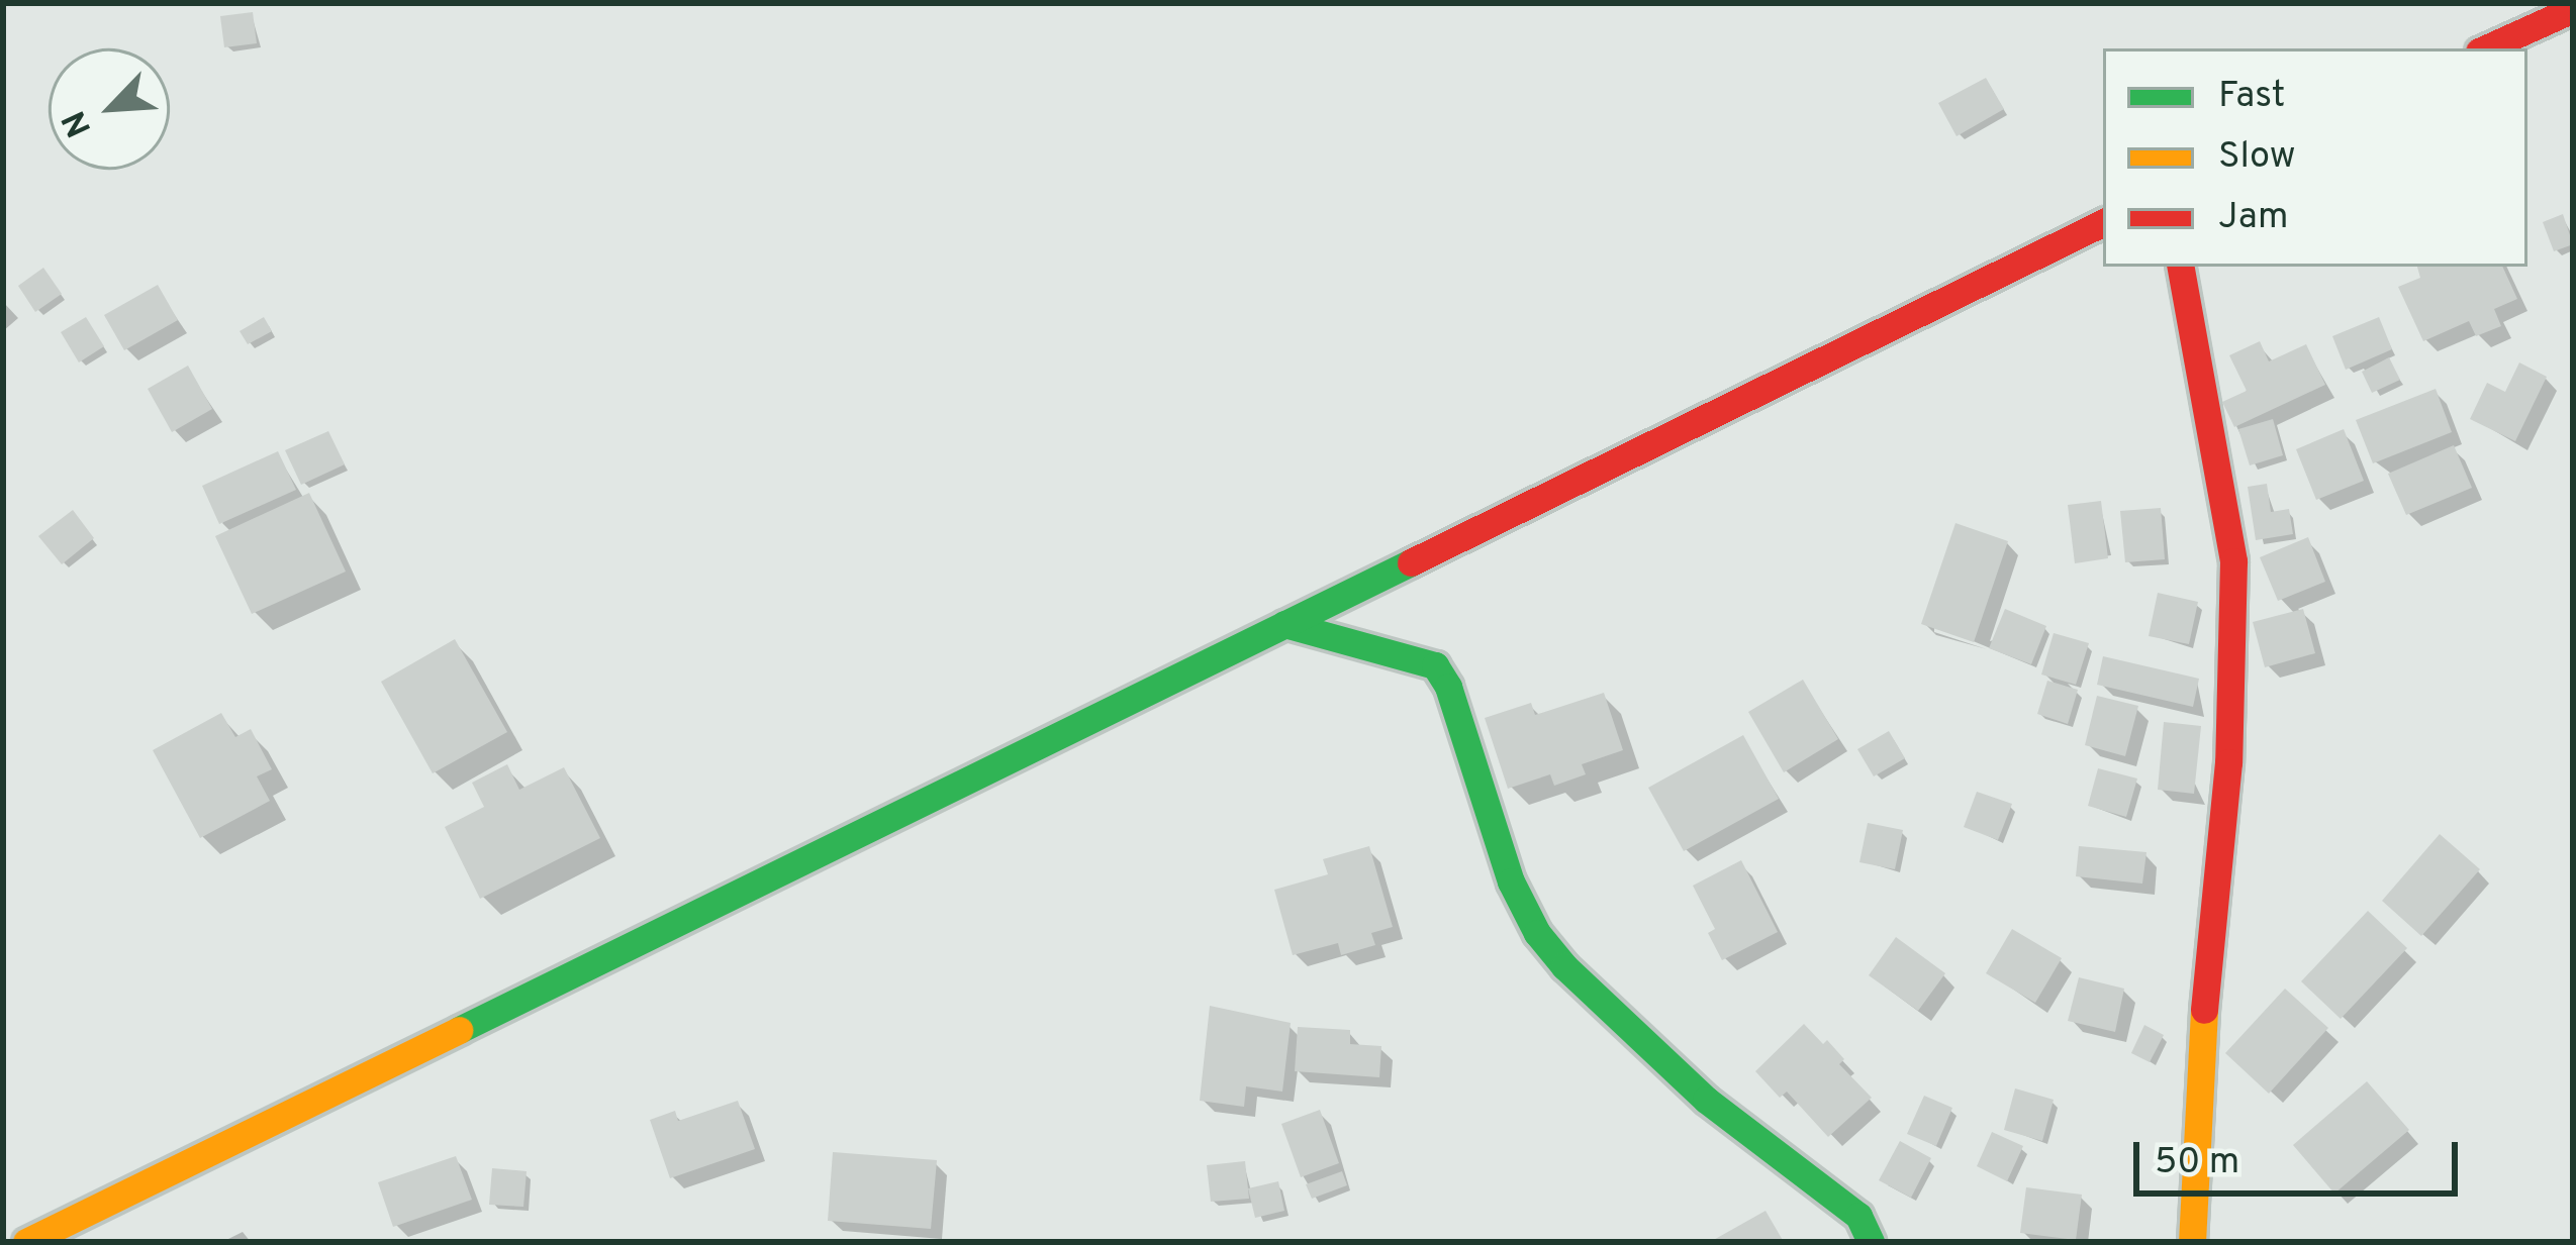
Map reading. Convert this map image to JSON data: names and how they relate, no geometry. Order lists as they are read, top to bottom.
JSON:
{
  "legend": ["Fast", "Slow", "Jam"],
  "scale_bar": "50 m",
  "north": "bottom left"
}
